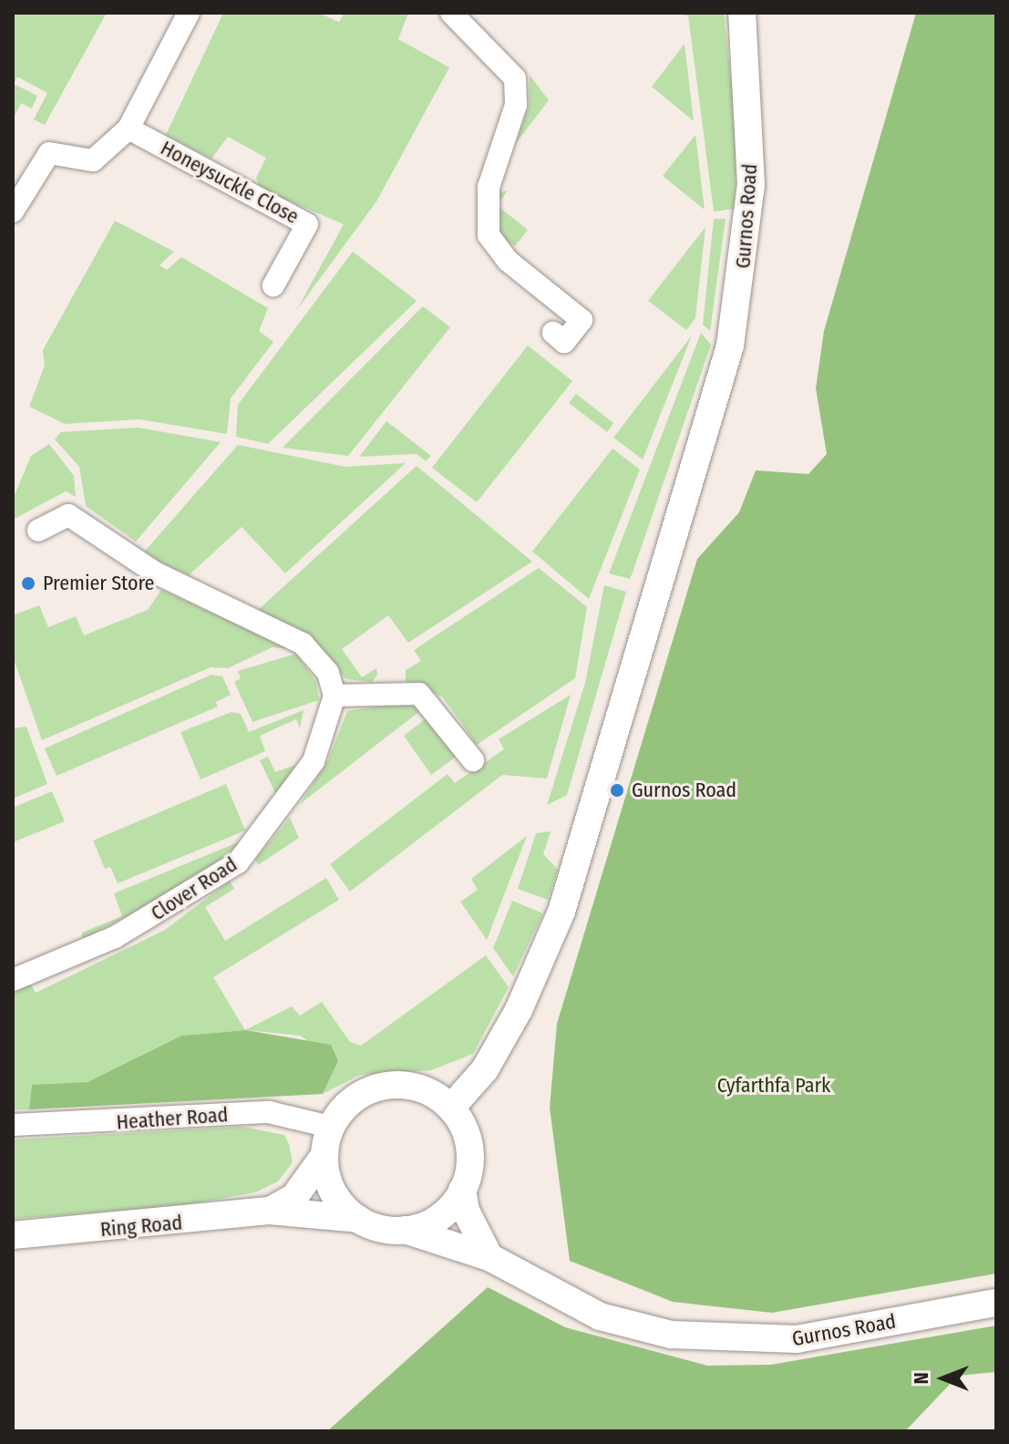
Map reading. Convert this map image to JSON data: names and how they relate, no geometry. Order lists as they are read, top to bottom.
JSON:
{
  "streets": {
    "street": [
      "Honeysuckle Close",
      "Gurnos Road",
      "Clover Road",
      "Heather Road",
      "Ring Road"
    ]
  },
  "crossings": [
    ["Gurnos Road", "Heather Road"],
    ["Gurnos Road", "Ring Road"],
    ["Heather Road", "Ring Road"]
  ],
  "parks": ["Cyfarthfa Park"],
  "places": ["Premier Store", "Gurnos Road"],
  "north": "left"
}
